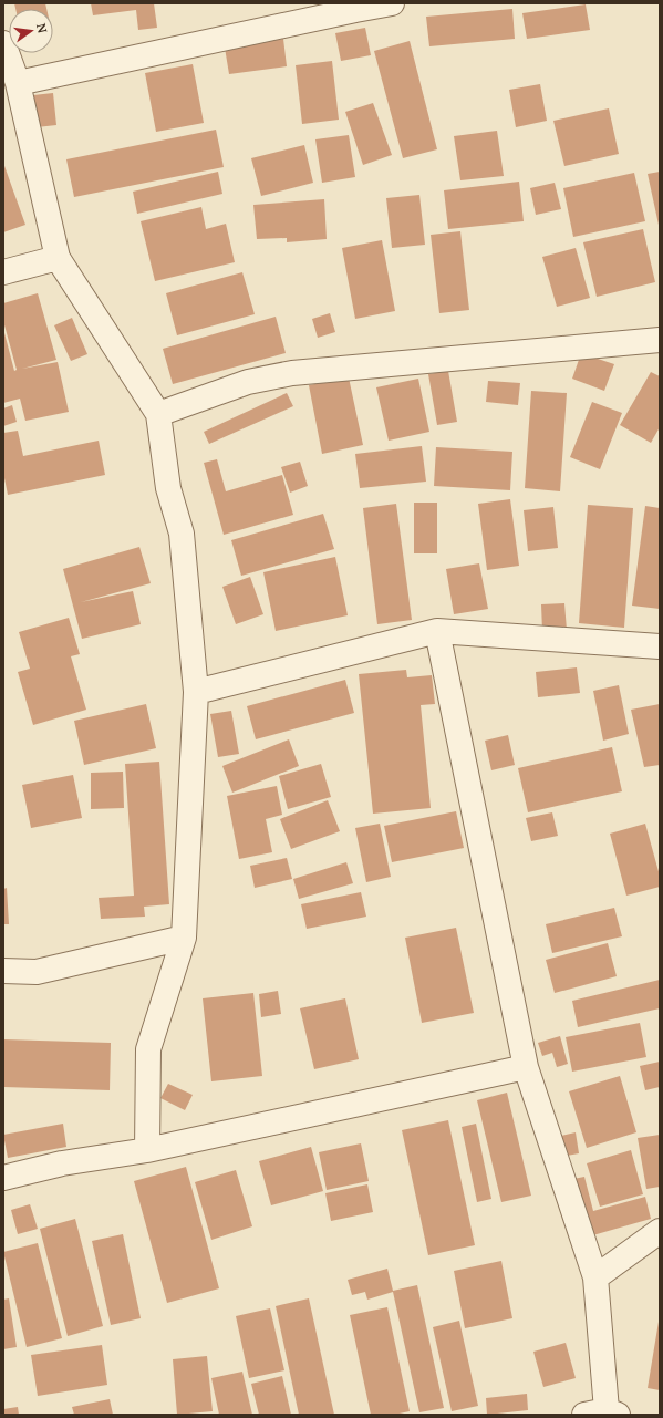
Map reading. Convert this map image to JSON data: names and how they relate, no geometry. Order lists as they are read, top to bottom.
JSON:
{
  "north": "right"
}
